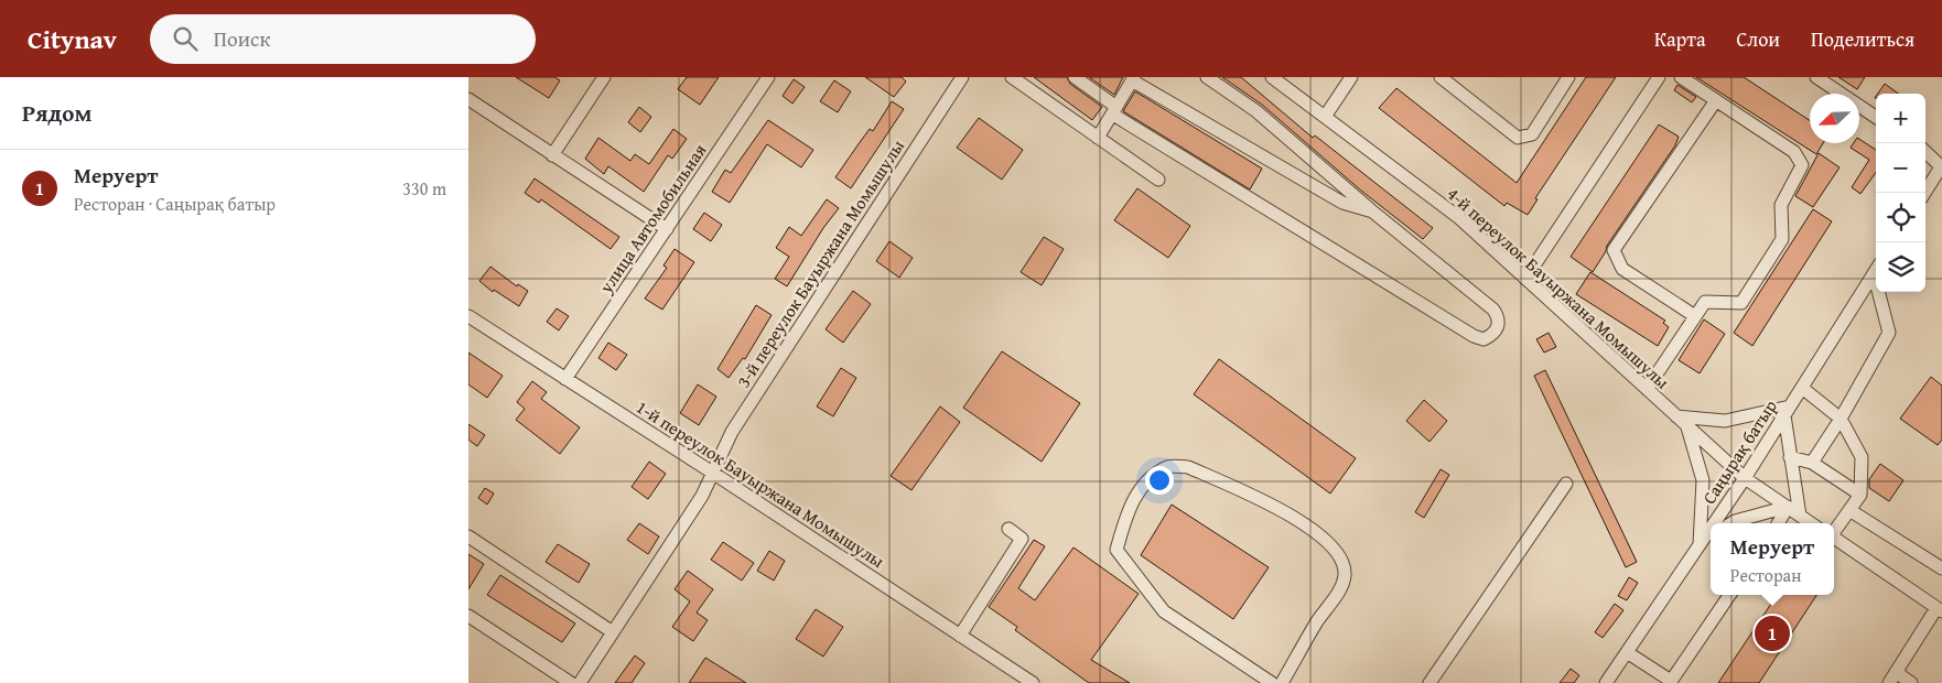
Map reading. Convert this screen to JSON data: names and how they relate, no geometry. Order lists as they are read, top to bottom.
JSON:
{
  "streets": {
    "street": [
      "улица Автомобильная",
      "3-й переулок Бауыржана Момышулы",
      "4-й переулок Бауыржана Момышулы",
      "Саңырақ батыр",
      "1-й переулок Бауыржана Момышулы"
    ]
  },
  "crossings": [
    ["улица Автомобильная", "1-й переулок Бауыржана Момышулы"],
    ["3-й переулок Бауыржана Момышулы", "1-й переулок Бауыржана Момышулы"],
    ["4-й переулок Бауыржана Момышулы", "Саңырақ батыр"]
  ],
  "north": "bottom left",
  "page": {
    "header": "Citynav",
    "search": "Поиск",
    "nav": ["Карта", "Слои", "Поделиться"],
    "heading": "Рядом",
    "map_buttons": ["+", "−"],
    "list": [
      {
        "mark": "1",
        "name": "Меруерт",
        "note": "Ресторан · Саңырақ батыр",
        "value": "330 m"
      }
    ],
    "popup": ["Меруерт", "Ресторан"],
    "pins": "1"
  }
}
